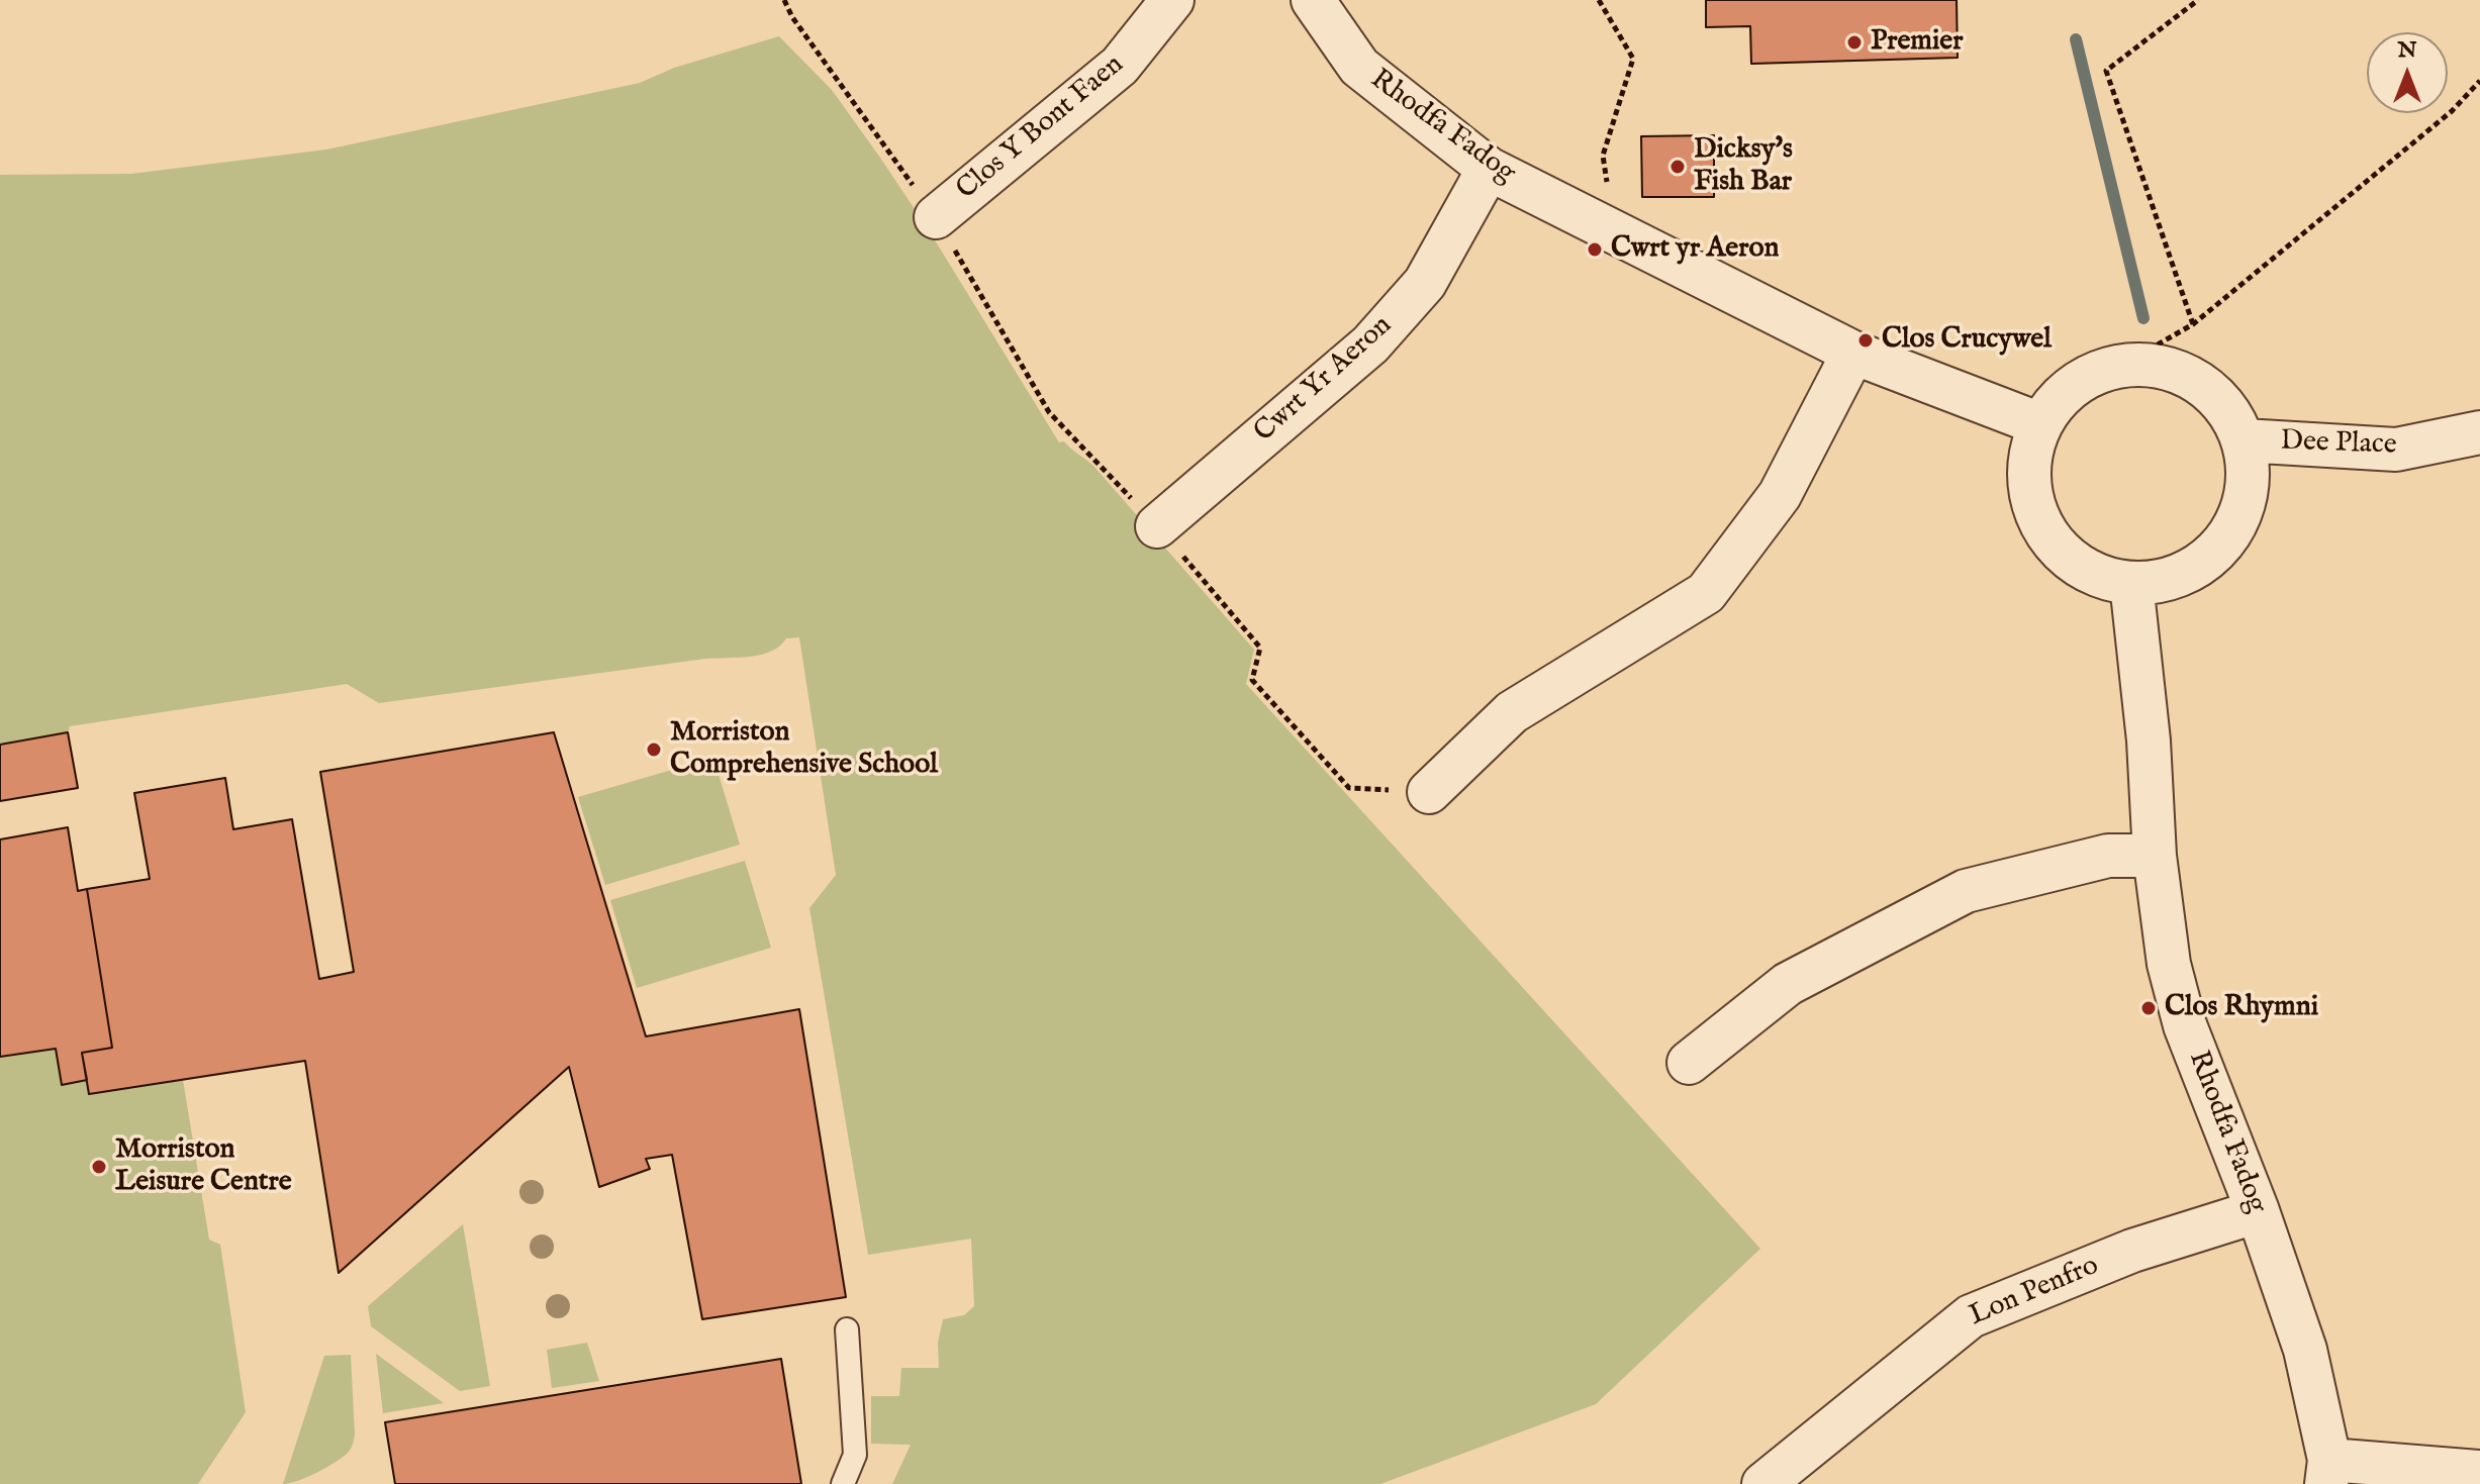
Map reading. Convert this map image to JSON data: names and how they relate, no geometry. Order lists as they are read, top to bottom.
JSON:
{
  "streets": {
    "street": [
      "Rhodfa Fadog",
      "Clos Y Bont Faen",
      "Cwrt Yr Aeron",
      "Dee Place",
      "Lon Penfro"
    ]
  },
  "crossings": [
    ["Rhodfa Fadog", "Cwrt Yr Aeron"],
    ["Rhodfa Fadog", "Dee Place"],
    ["Rhodfa Fadog", "Lon Penfro"]
  ],
  "places": [
    "Premier",
    "Dicksy's Fish Bar",
    "Cwrt yr Aeron",
    "Clos Crucywel",
    "Morriston Comprehensive School",
    "Clos Rhymni",
    "Morriston Leisure Centre"
  ],
  "north": "top"
}
